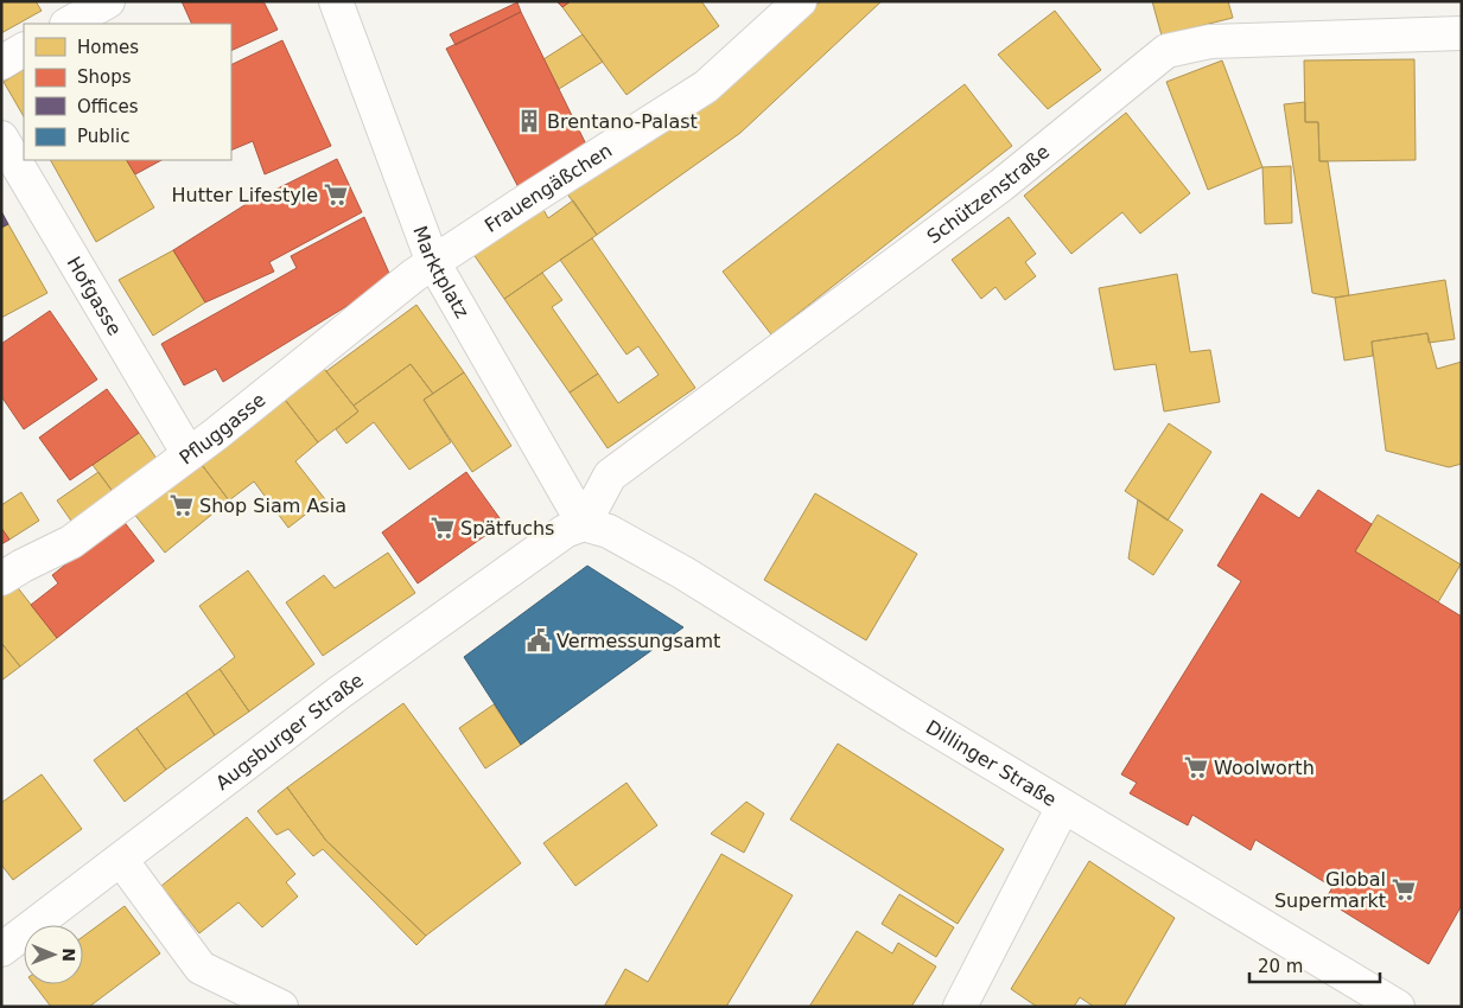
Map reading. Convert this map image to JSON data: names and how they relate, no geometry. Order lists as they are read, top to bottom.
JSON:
{
  "streets": {
    "street": [
      "Frauengäßchen",
      "Schützenstraße",
      "Marktplatz",
      "Hofgasse",
      "Pfluggasse",
      "Augsburger Straße",
      "Dillinger Straße"
    ]
  },
  "crossings": [
    ["Frauengäßchen", "Marktplatz"],
    ["Frauengäßchen", "Pfluggasse"],
    ["Schützenstraße", "Marktplatz"],
    ["Schützenstraße", "Augsburger Straße"],
    ["Schützenstraße", "Dillinger Straße"],
    ["Marktplatz", "Pfluggasse"],
    ["Marktplatz", "Augsburger Straße"],
    ["Marktplatz", "Dillinger Straße"],
    ["Hofgasse", "Pfluggasse"],
    ["Augsburger Straße", "Dillinger Straße"]
  ],
  "places": {
    "building": ["Brentano-Palast"],
    "supermarket": [
      "Hutter Lifestyle",
      "Shop Siam Asia",
      "Spätfuchs",
      "Woolworth",
      "Global Supermarkt"
    ],
    "public building": ["Vermessungsamt"]
  },
  "legend": [
    "Homes",
    "Shops",
    "Offices",
    "Public"
  ],
  "scale_bar": "20 m",
  "north": "right"
}
